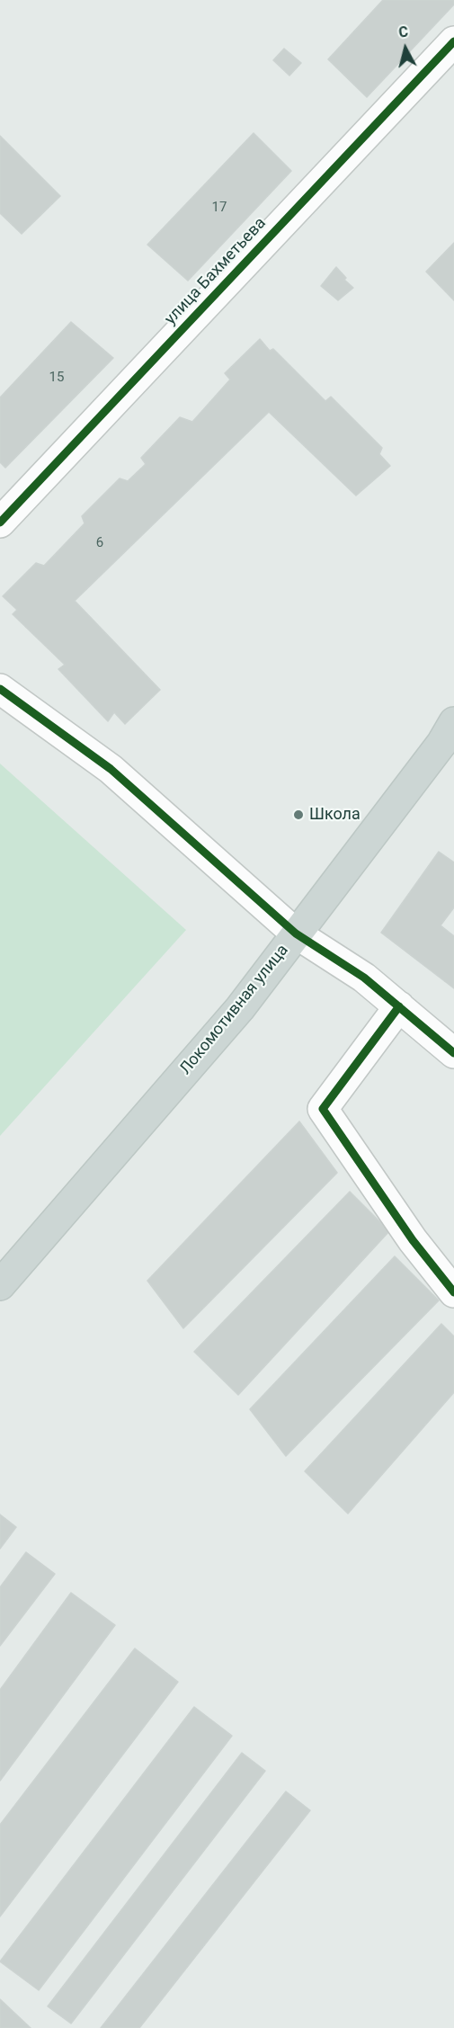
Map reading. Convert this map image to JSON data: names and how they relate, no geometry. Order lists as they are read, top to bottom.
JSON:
{
  "streets": {
    "main road": ["Локомотивная улица"],
    "street": ["улица Бахметьева"]
  },
  "places": ["Школа"],
  "house_numbers": ["17", "15", "6"],
  "north": "top"
}
